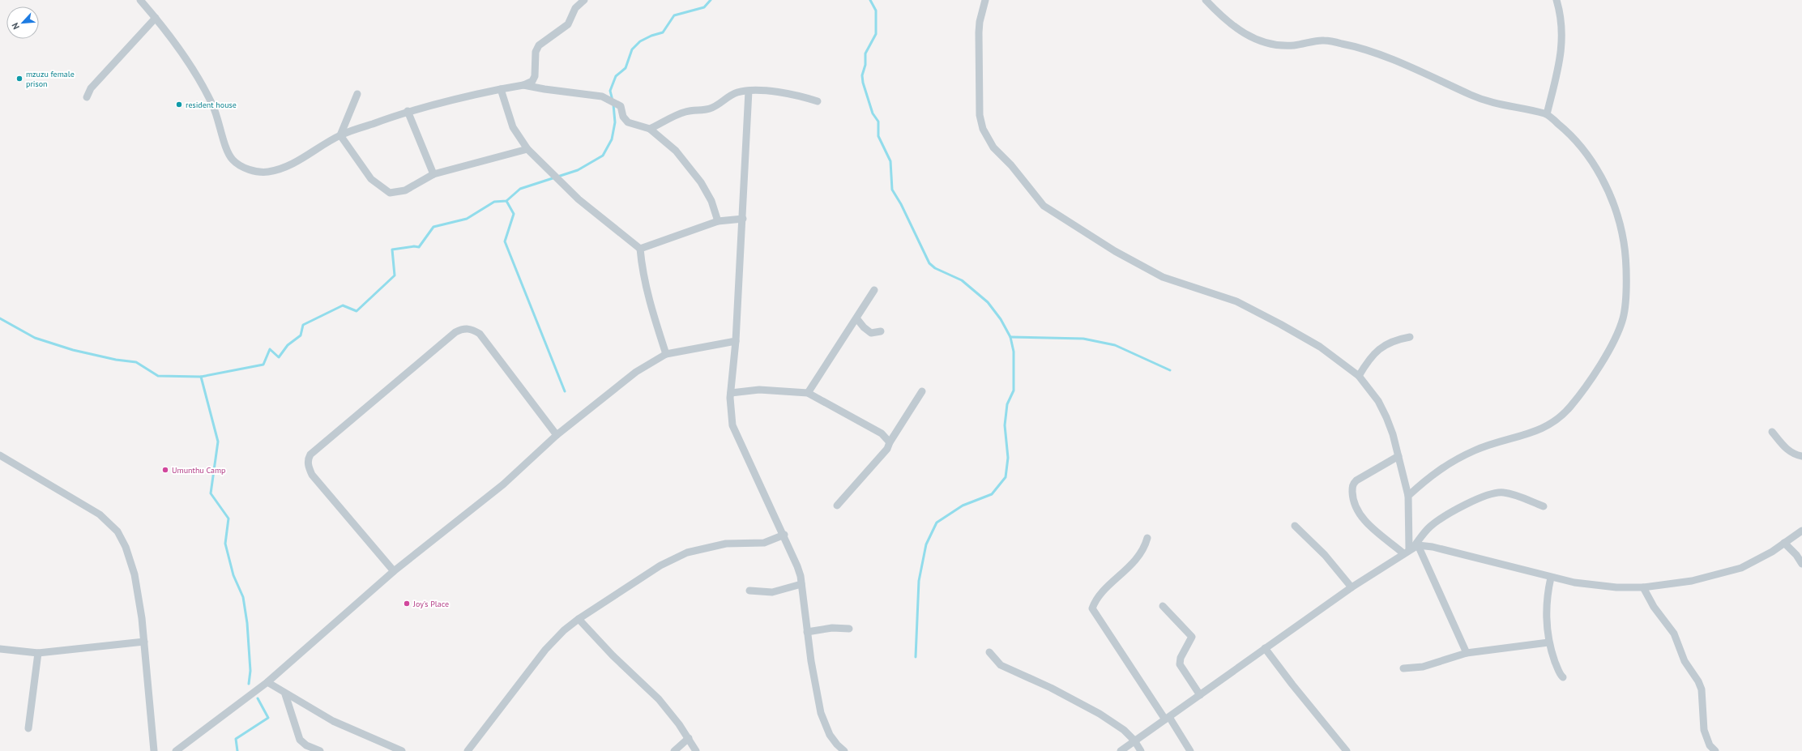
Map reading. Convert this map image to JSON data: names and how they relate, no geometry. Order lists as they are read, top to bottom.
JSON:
{
  "places": [
    "mzuzu female prison",
    "resident house",
    "Umunthu Camp",
    "Joy's Place"
  ],
  "north": "bottom left"
}
